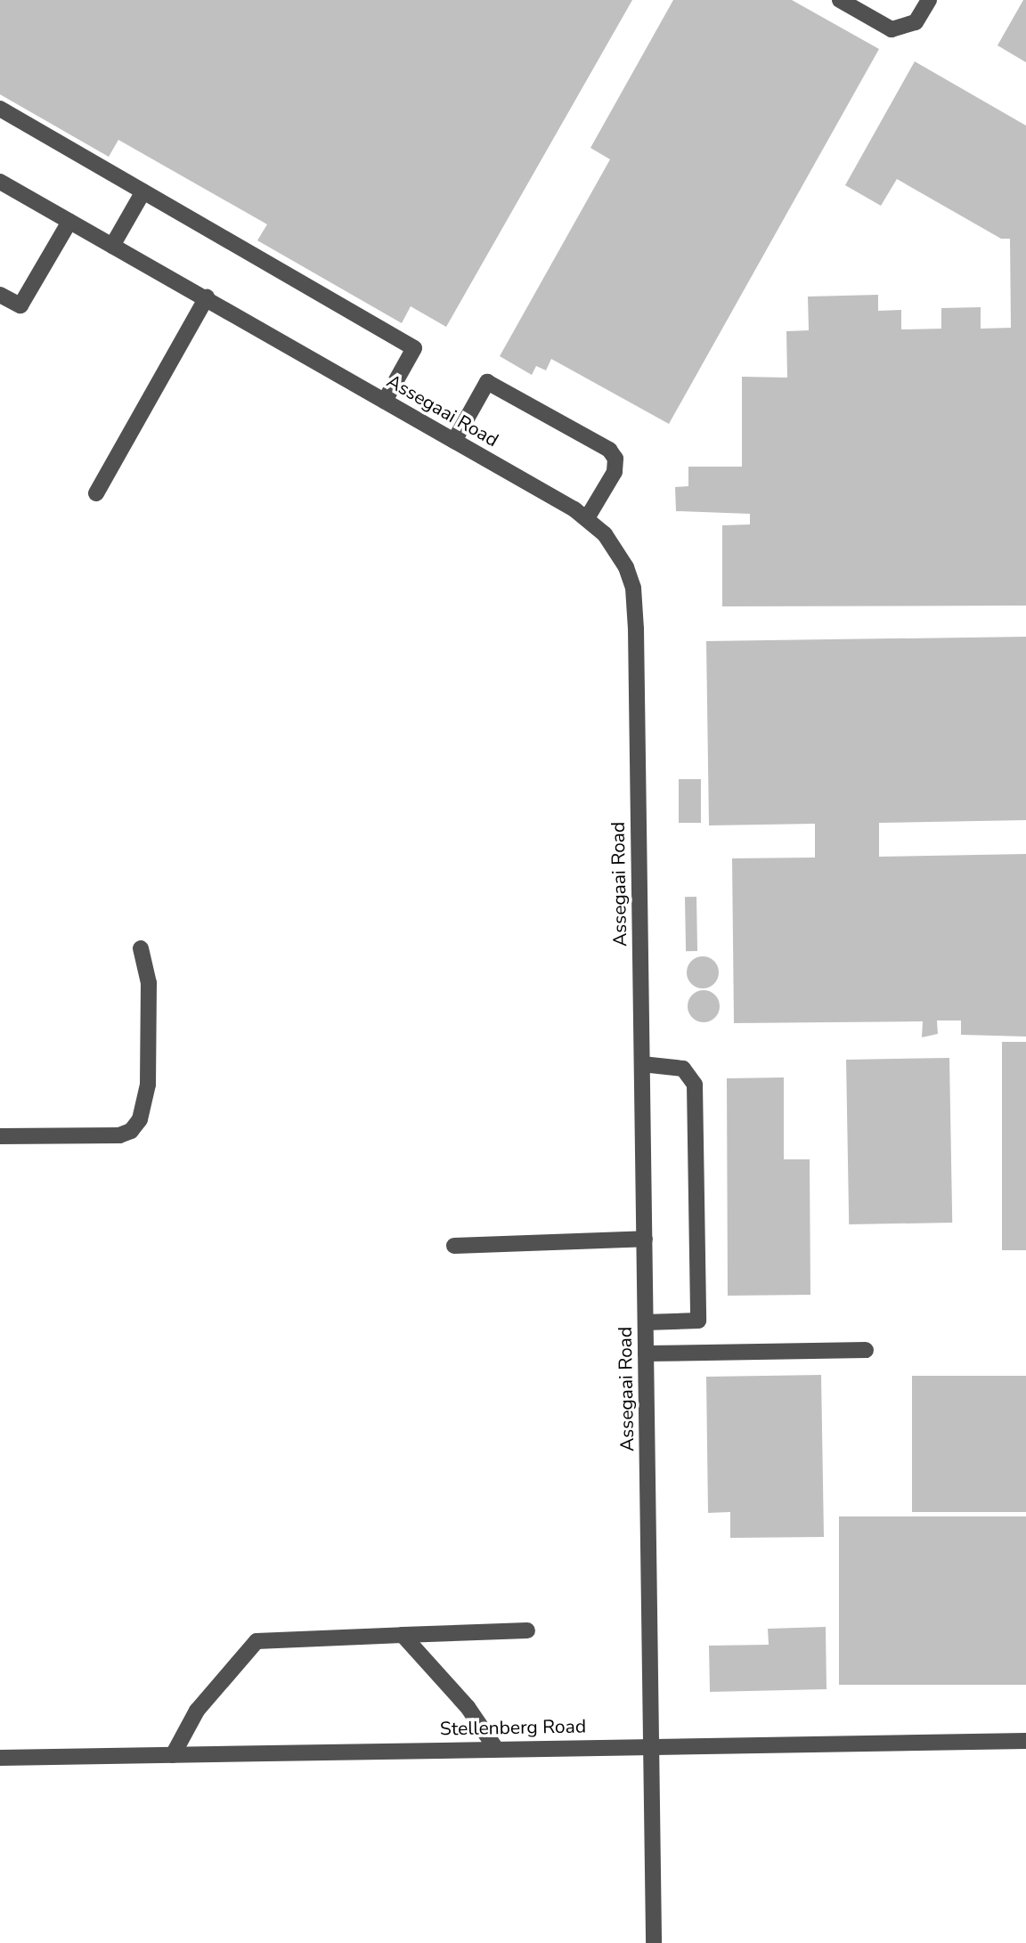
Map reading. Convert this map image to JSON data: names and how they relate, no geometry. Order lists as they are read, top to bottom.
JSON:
{
  "streets": {
    "street": ["Assegaai Road", "Stellenberg Road"]
  },
  "crossings": [
    ["Assegaai Road", "Stellenberg Road"]
  ]
}
